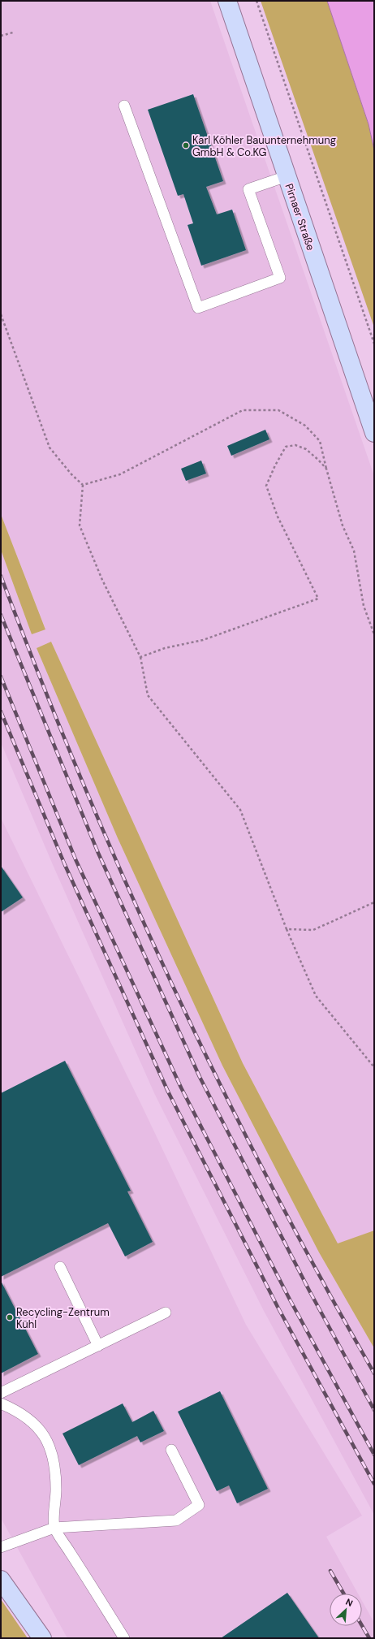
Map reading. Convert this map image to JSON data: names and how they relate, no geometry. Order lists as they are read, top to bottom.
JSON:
{
  "streets": {
    "street": ["Pirnaer Straße"]
  },
  "places": ["Karl Köhler Bauunternehmung GmbH & Co.KG", "Recycling-Zentrum Kühl"],
  "north": "top right"
}
